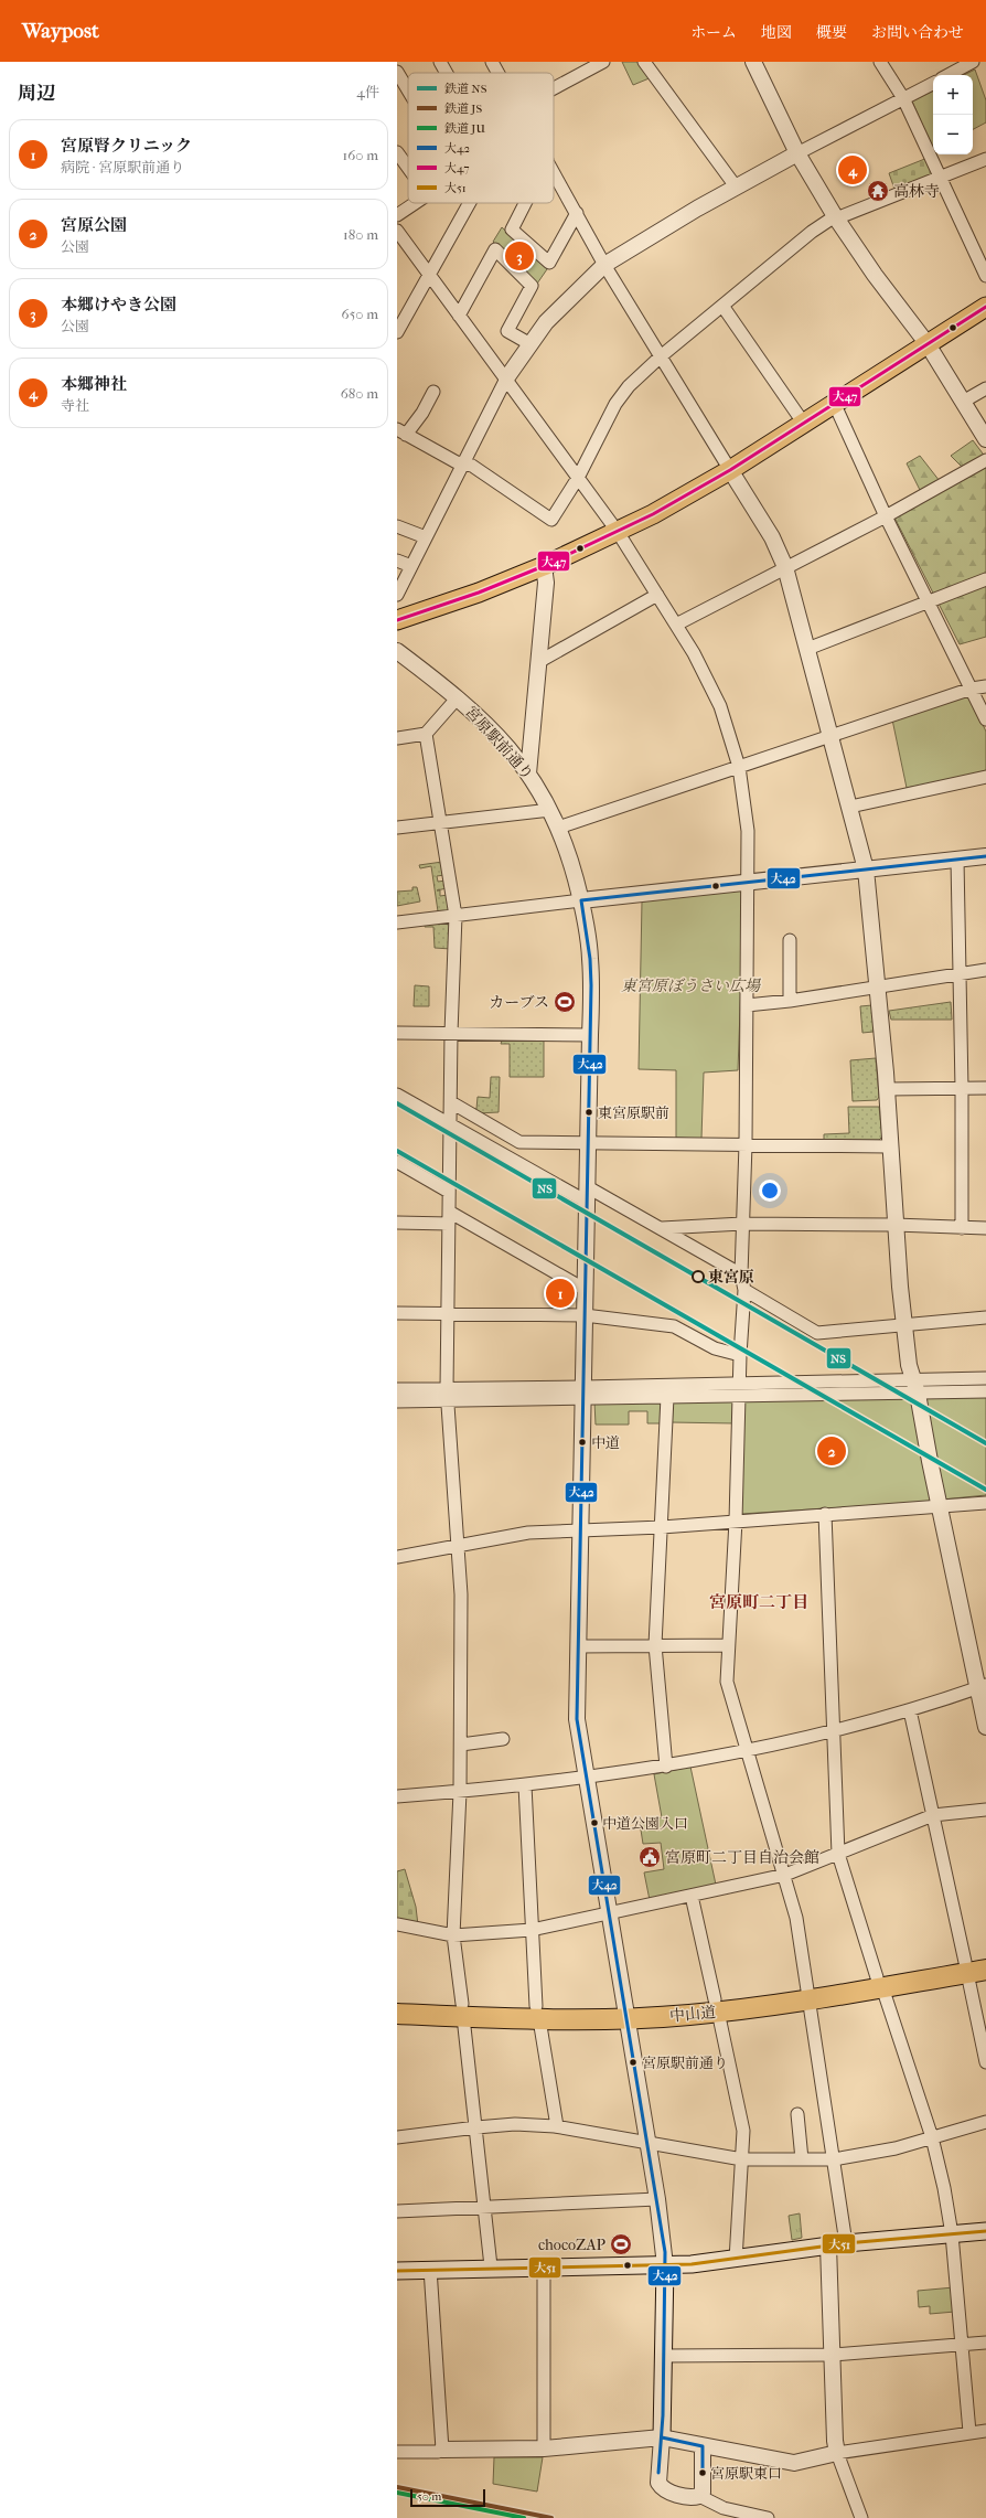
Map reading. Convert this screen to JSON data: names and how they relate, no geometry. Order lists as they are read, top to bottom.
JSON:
{
  "streets": {
    "highway": ["中山道"],
    "main road": ["宮原駅前通り"]
  },
  "crossings": [
    ["宮原駅前通り", "中山道"]
  ],
  "districts": ["宮原町二丁目"],
  "parks": ["東宮原ぼうさい広場"],
  "places": {
    "temple": ["高林寺"],
    "sports": ["カーブス", "chocoZAP"],
    "other": [
      "東宮原駅前",
      "東宮原",
      "中道",
      "中道公園入口",
      "宮原駅前通り",
      "宮原駅東口"
    ],
    "public building": ["宮原町二丁目自治会館"]
  },
  "lines": [
    "transit line 大47",
    "transit line 大42",
    "rail line NS",
    "transit line 大51",
    "rail line JS",
    "rail line JU"
  ],
  "legend": [
    "鉄道 NS",
    "鉄道 JS",
    "鉄道 JU",
    "大42",
    "大47",
    "大51"
  ],
  "scale_bar": "50 m",
  "page": {
    "header": "Waypost",
    "nav": [
      "ホーム",
      "地図",
      "概要",
      "お問い合わせ"
    ],
    "heading": ["周辺", "4件"],
    "map_buttons": ["+", "−"],
    "list": [
      {
        "mark": "1",
        "name": "宮原腎クリニック",
        "note": "病院 · 宮原駅前通り",
        "value": "160 m"
      },
      {
        "mark": "2",
        "name": "宮原公園",
        "note": "公園",
        "value": "180 m"
      },
      {
        "mark": "3",
        "name": "本郷けやき公園",
        "note": "公園",
        "value": "650 m"
      },
      {
        "mark": "4",
        "name": "本郷神社",
        "note": "寺社",
        "value": "680 m"
      }
    ],
    "pins": [
      "4",
      "3",
      "1",
      "2"
    ],
    "scale": "50 m"
  }
}
